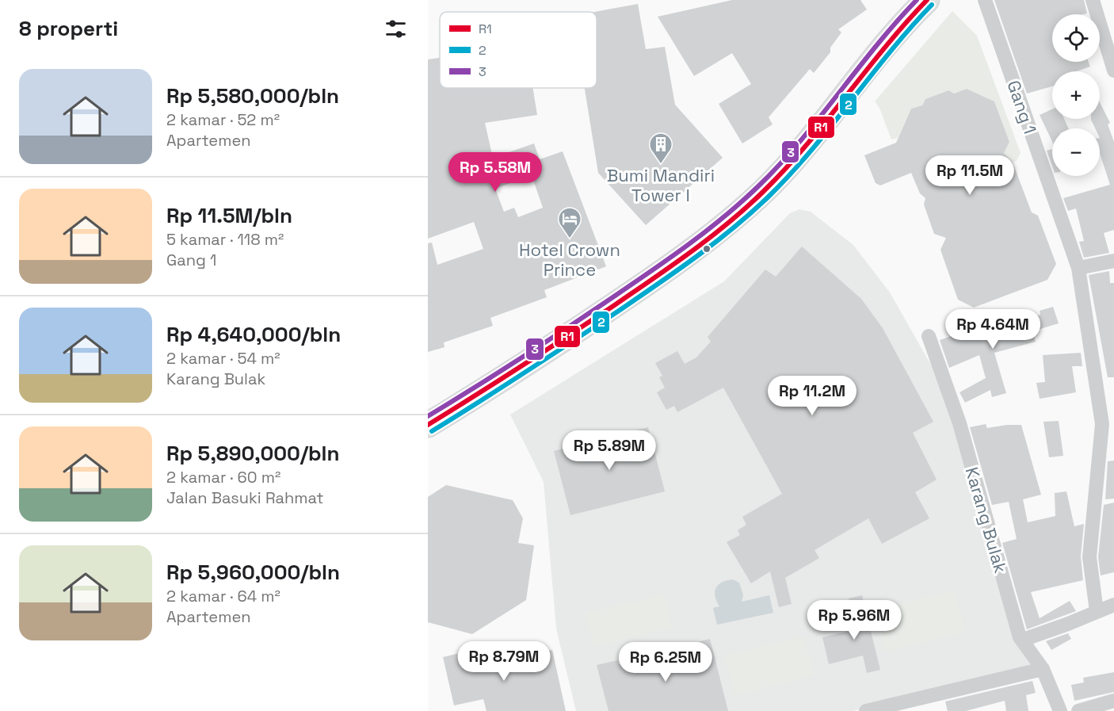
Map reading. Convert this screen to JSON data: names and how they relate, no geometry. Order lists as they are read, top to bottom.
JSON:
{
  "streets": {
    "street": ["Gang 1", "Karang Bulak"]
  },
  "places": {
    "building": ["Bumi Mandiri Tower I"],
    "hotel": ["Hotel Crown Prince"]
  },
  "lines": ["transit line R1", "transit line 3", "transit line 2"],
  "legend": ["R1", "2", "3"],
  "page": {
    "heading": "8 properti",
    "map_buttons": ["+", "−"],
    "list": [
      {
        "name": "Rp 5,580,000/bln",
        "note": "2 kamar · 52 m² · Apartemen"
      },
      {
        "name": "Rp 11.5M/bln",
        "note": "5 kamar · 118 m² · Gang 1"
      },
      {
        "name": "Rp 4,640,000/bln",
        "note": "2 kamar · 54 m² · Karang Bulak"
      },
      {
        "name": "Rp 5,890,000/bln",
        "note": "2 kamar · 60 m² · Jalan Basuki Rahmat"
      },
      {
        "name": "Rp 5,960,000/bln",
        "note": "2 kamar · 64 m² · Apartemen"
      }
    ],
    "price": [
      "Rp 5.58M",
      "Rp 11.5M",
      "Rp 4.64M",
      "Rp 11.2M",
      "Rp 5.89M",
      "Rp 5.96M",
      "Rp 8.79M",
      "Rp 6.25M"
    ]
  }
}
